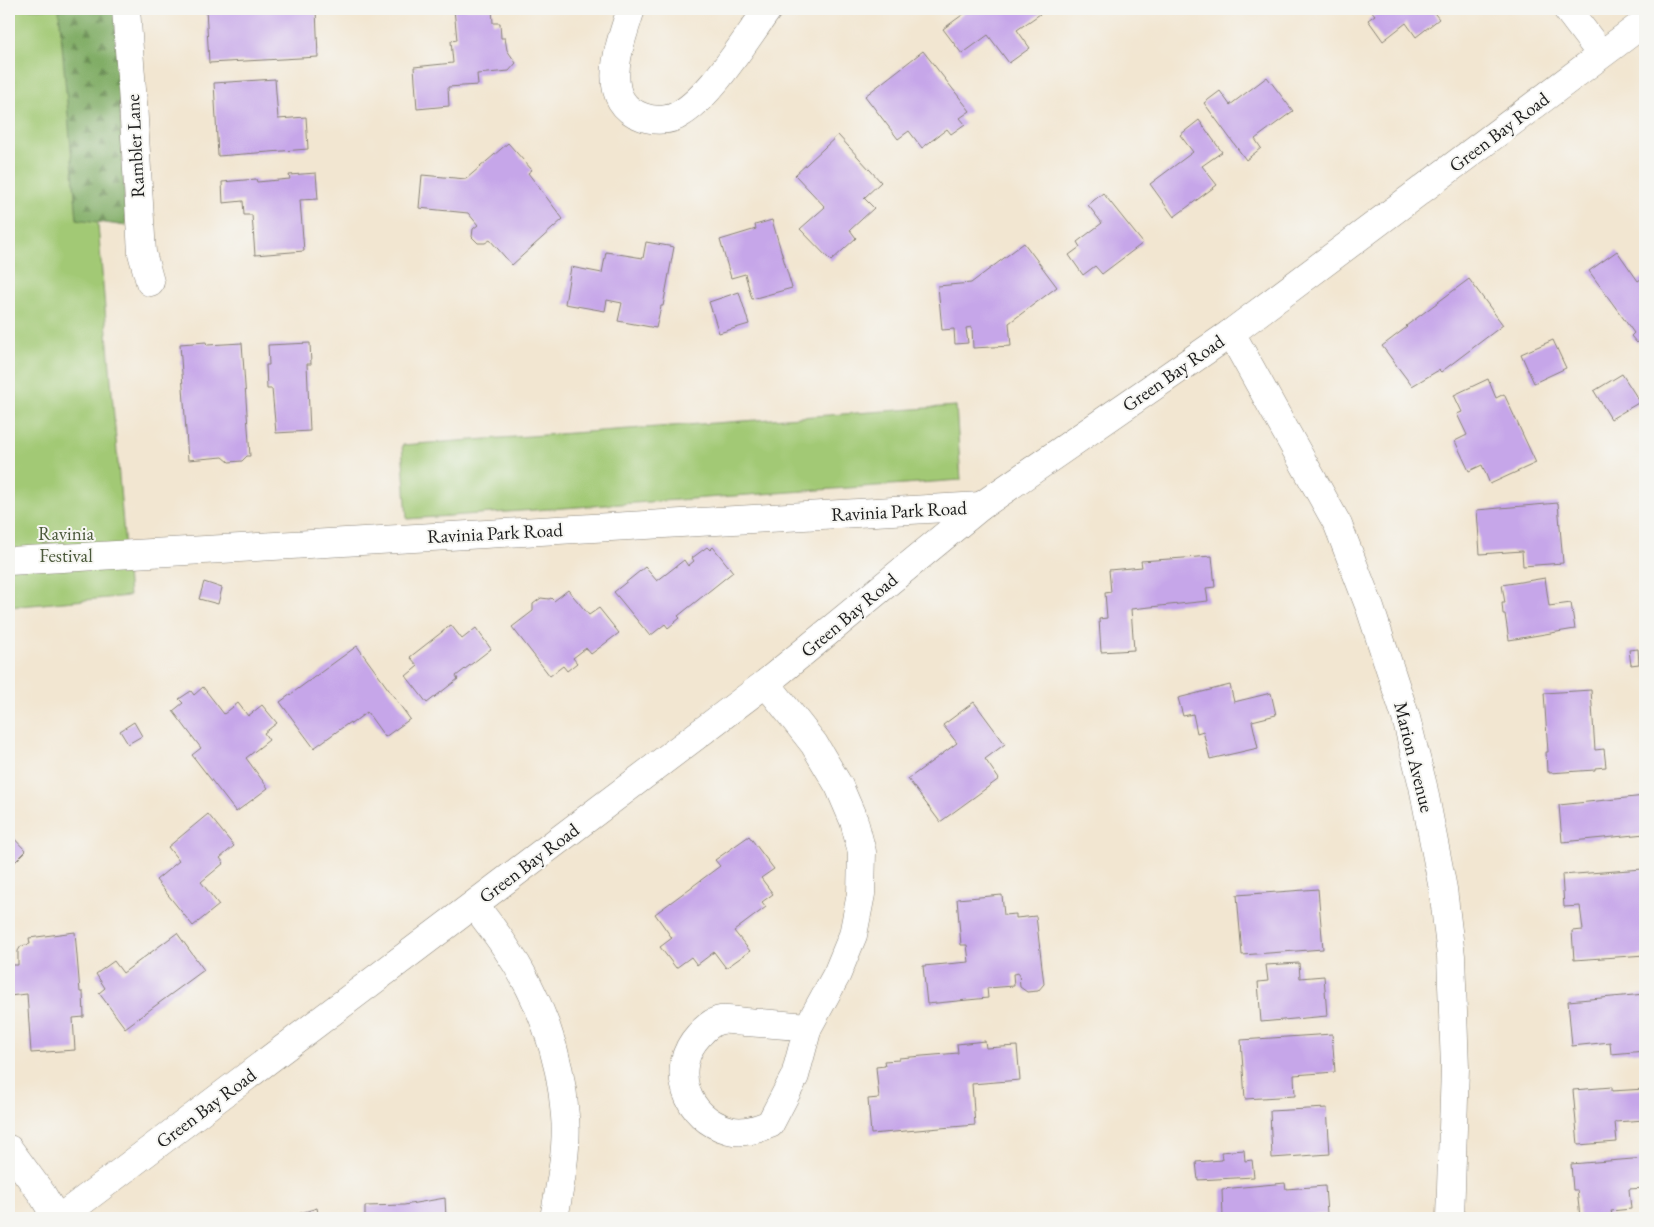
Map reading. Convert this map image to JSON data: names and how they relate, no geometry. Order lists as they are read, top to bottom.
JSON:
{
  "streets": {
    "street": [
      "Green Bay Road",
      "Rambler Lane",
      "Ravinia Park Road",
      "Marion Avenue"
    ]
  },
  "crossings": [
    ["Green Bay Road", "Ravinia Park Road"],
    ["Green Bay Road", "Marion Avenue"]
  ],
  "parks": ["Ravinia Festival"]
}
